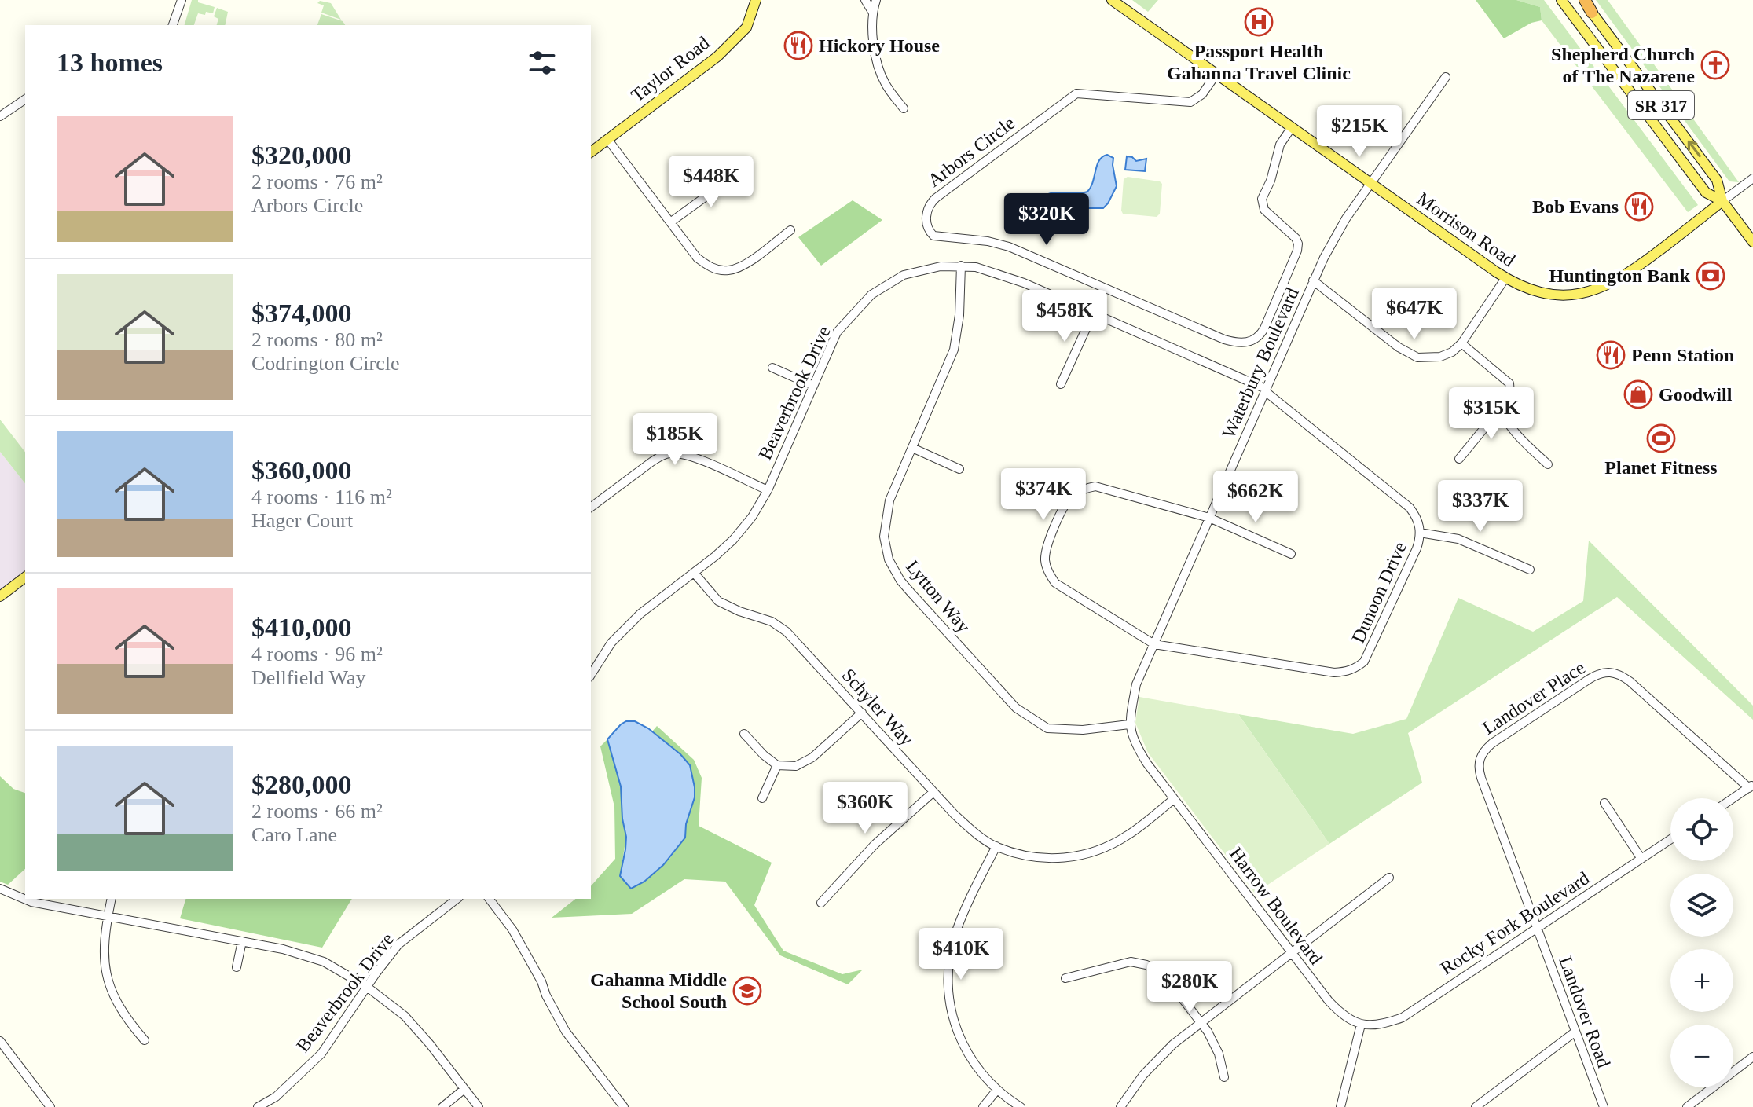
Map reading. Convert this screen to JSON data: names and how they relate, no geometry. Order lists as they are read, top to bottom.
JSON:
{
  "streets": {
    "main road": ["Taylor Road", "SR 317", "Morrison Road"],
    "street": [
      "Arbors Circle",
      "Waterbury Boulevard",
      "Beaverbrook Drive",
      "Dunoon Drive",
      "Lytton Way",
      "Landover Place",
      "Schyler Way",
      "Harrow Boulevard",
      "Rocky Fork Boulevard",
      "Landover Road"
    ]
  },
  "crossings": [
    ["SR 317", "Morrison Road"],
    ["Arbors Circle", "Morrison Road"],
    ["Morrison Road", "Waterbury Boulevard"],
    ["Waterbury Boulevard", "Beaverbrook Drive"],
    ["Waterbury Boulevard", "Dunoon Drive"],
    ["Waterbury Boulevard", "Lytton Way"],
    ["Beaverbrook Drive", "Dunoon Drive"],
    ["Beaverbrook Drive", "Lytton Way"],
    ["Beaverbrook Drive", "Schyler Way"],
    ["Landover Place", "Rocky Fork Boulevard"],
    ["Landover Place", "Landover Road"],
    ["Schyler Way", "Harrow Boulevard"],
    ["Harrow Boulevard", "Rocky Fork Boulevard"],
    ["Rocky Fork Boulevard", "Landover Road"]
  ],
  "places": {
    "hospital": ["Passport Health Gahanna Travel Clinic"],
    "restaurant": ["Hickory House", "Bob Evans", "Penn Station"],
    "church": ["Shepherd Church of The Nazarene"],
    "bank": ["Huntington Bank"],
    "shop": ["Goodwill"],
    "sports": ["Planet Fitness"],
    "school or university": ["Gahanna Middle School South"]
  },
  "page": {
    "heading": "13 homes",
    "list": [
      {
        "name": "$320,000",
        "note": "2 rooms · 76 m² · Arbors Circle"
      },
      {
        "name": "$374,000",
        "note": "2 rooms · 80 m² · Codrington Circle"
      },
      {
        "name": "$360,000",
        "note": "4 rooms · 116 m² · Hager Court"
      },
      {
        "name": "$410,000",
        "note": "4 rooms · 96 m² · Dellfield Way"
      },
      {
        "name": "$280,000",
        "note": "2 rooms · 66 m² · Caro Lane"
      }
    ],
    "price": [
      "$215K",
      "$448K",
      "$320K",
      "$647K",
      "$458K",
      "$315K",
      "$185K",
      "$374K",
      "$662K",
      "$337K",
      "$360K",
      "$410K",
      "$280K"
    ],
    "map_buttons": ["+", "−"]
  }
}
